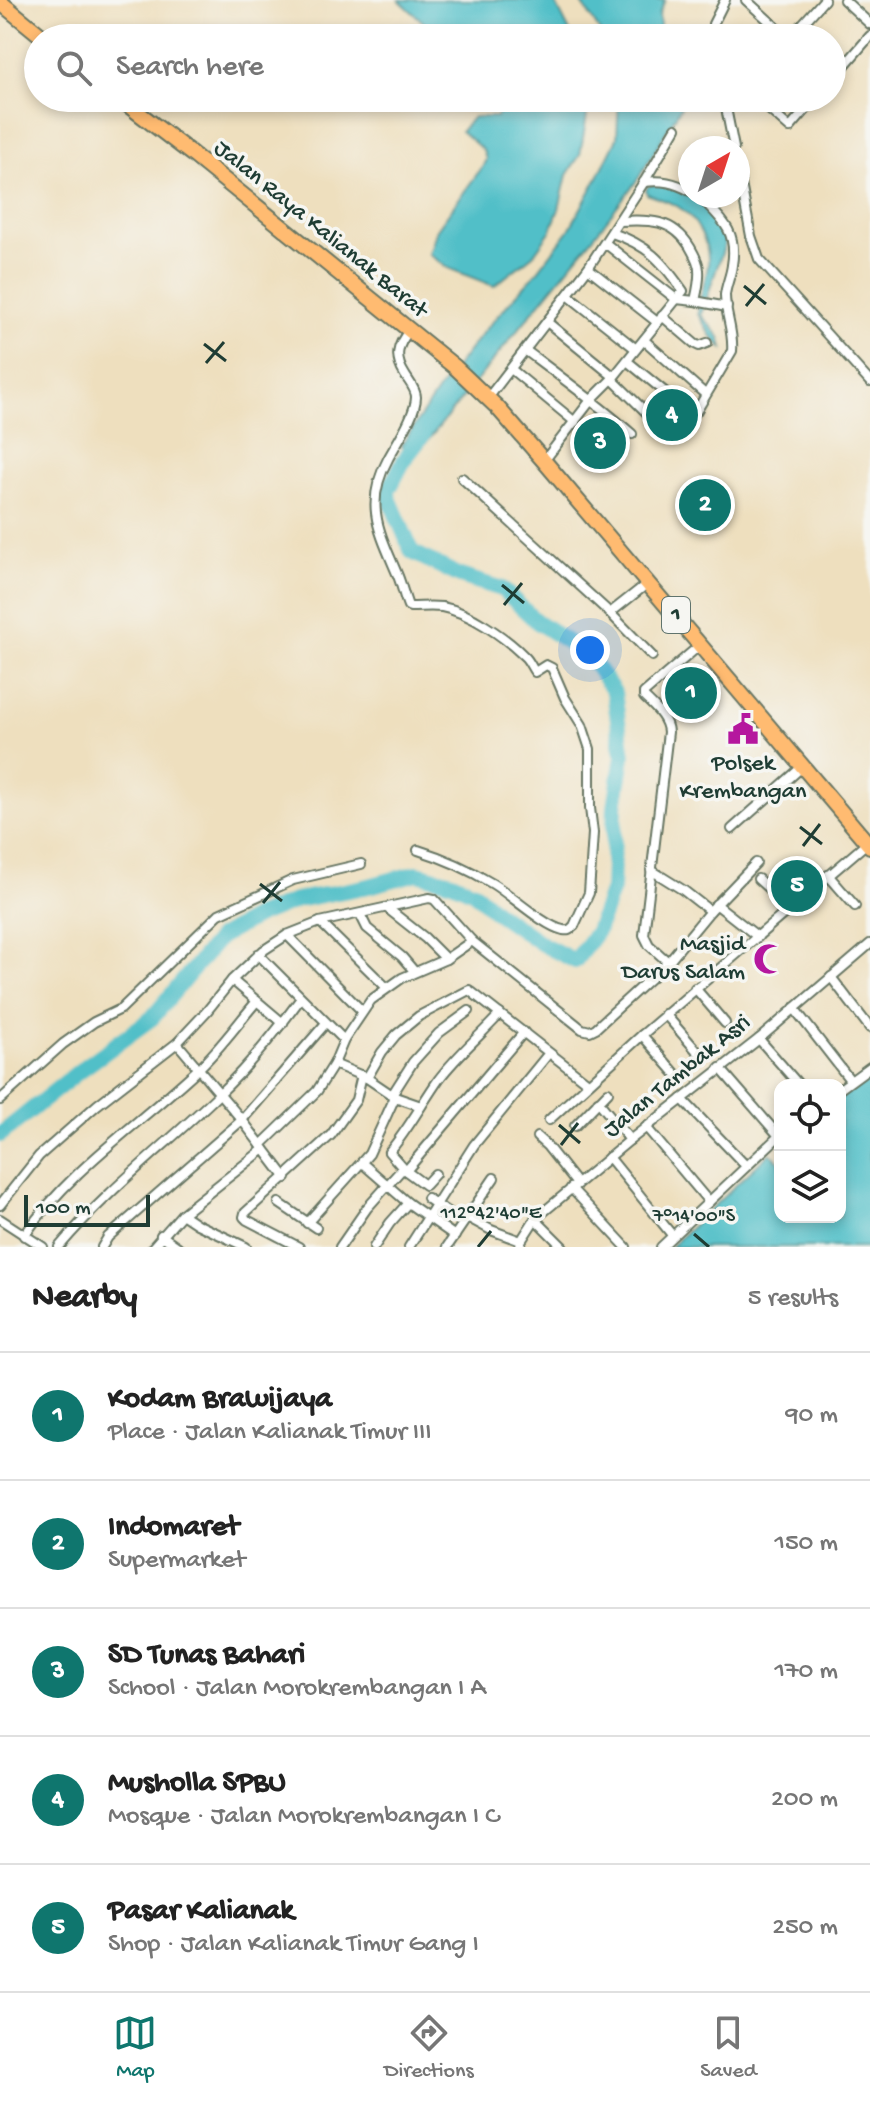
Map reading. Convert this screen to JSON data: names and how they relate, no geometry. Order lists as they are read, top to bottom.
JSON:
{
  "streets": {
    "highway": ["Jalan Raya Kalianak Barat", "1"],
    "street": ["Jalan Tambak Asri"]
  },
  "crossings": [
    ["Jalan Raya Kalianak Barat", "1"]
  ],
  "places": {
    "public building": ["Polsek Krembangan"],
    "mosque": ["Masjid Darus Salam"]
  },
  "scale_bar": "100 m",
  "north": "top right",
  "page": {
    "search": "Search here",
    "pins": [
      "4",
      "3",
      "2",
      "1",
      "5"
    ],
    "scale": "100 m",
    "heading": ["Nearby", "5 results"],
    "list": [
      {
        "mark": "1",
        "name": "Kodam Brawijaya",
        "note": "Place · Jalan Kalianak Timur III",
        "value": "90 m"
      },
      {
        "mark": "2",
        "name": "Indomaret",
        "note": "Supermarket",
        "value": "150 m"
      },
      {
        "mark": "3",
        "name": "SD Tunas Bahari",
        "note": "School · Jalan Morokrembangan I A",
        "value": "170 m"
      },
      {
        "mark": "4",
        "name": "Musholla SPBU",
        "note": "Mosque · Jalan Morokrembangan I C",
        "value": "200 m"
      },
      {
        "mark": "5",
        "name": "Pasar Kalianak",
        "note": "Shop · Jalan Kalianak Timur Gang I",
        "value": "250 m"
      }
    ],
    "nav": ["Map", "Directions", "Saved"]
  },
  "coordinates": ["112°42'40\"E", "7°14'00\"S"]
}
